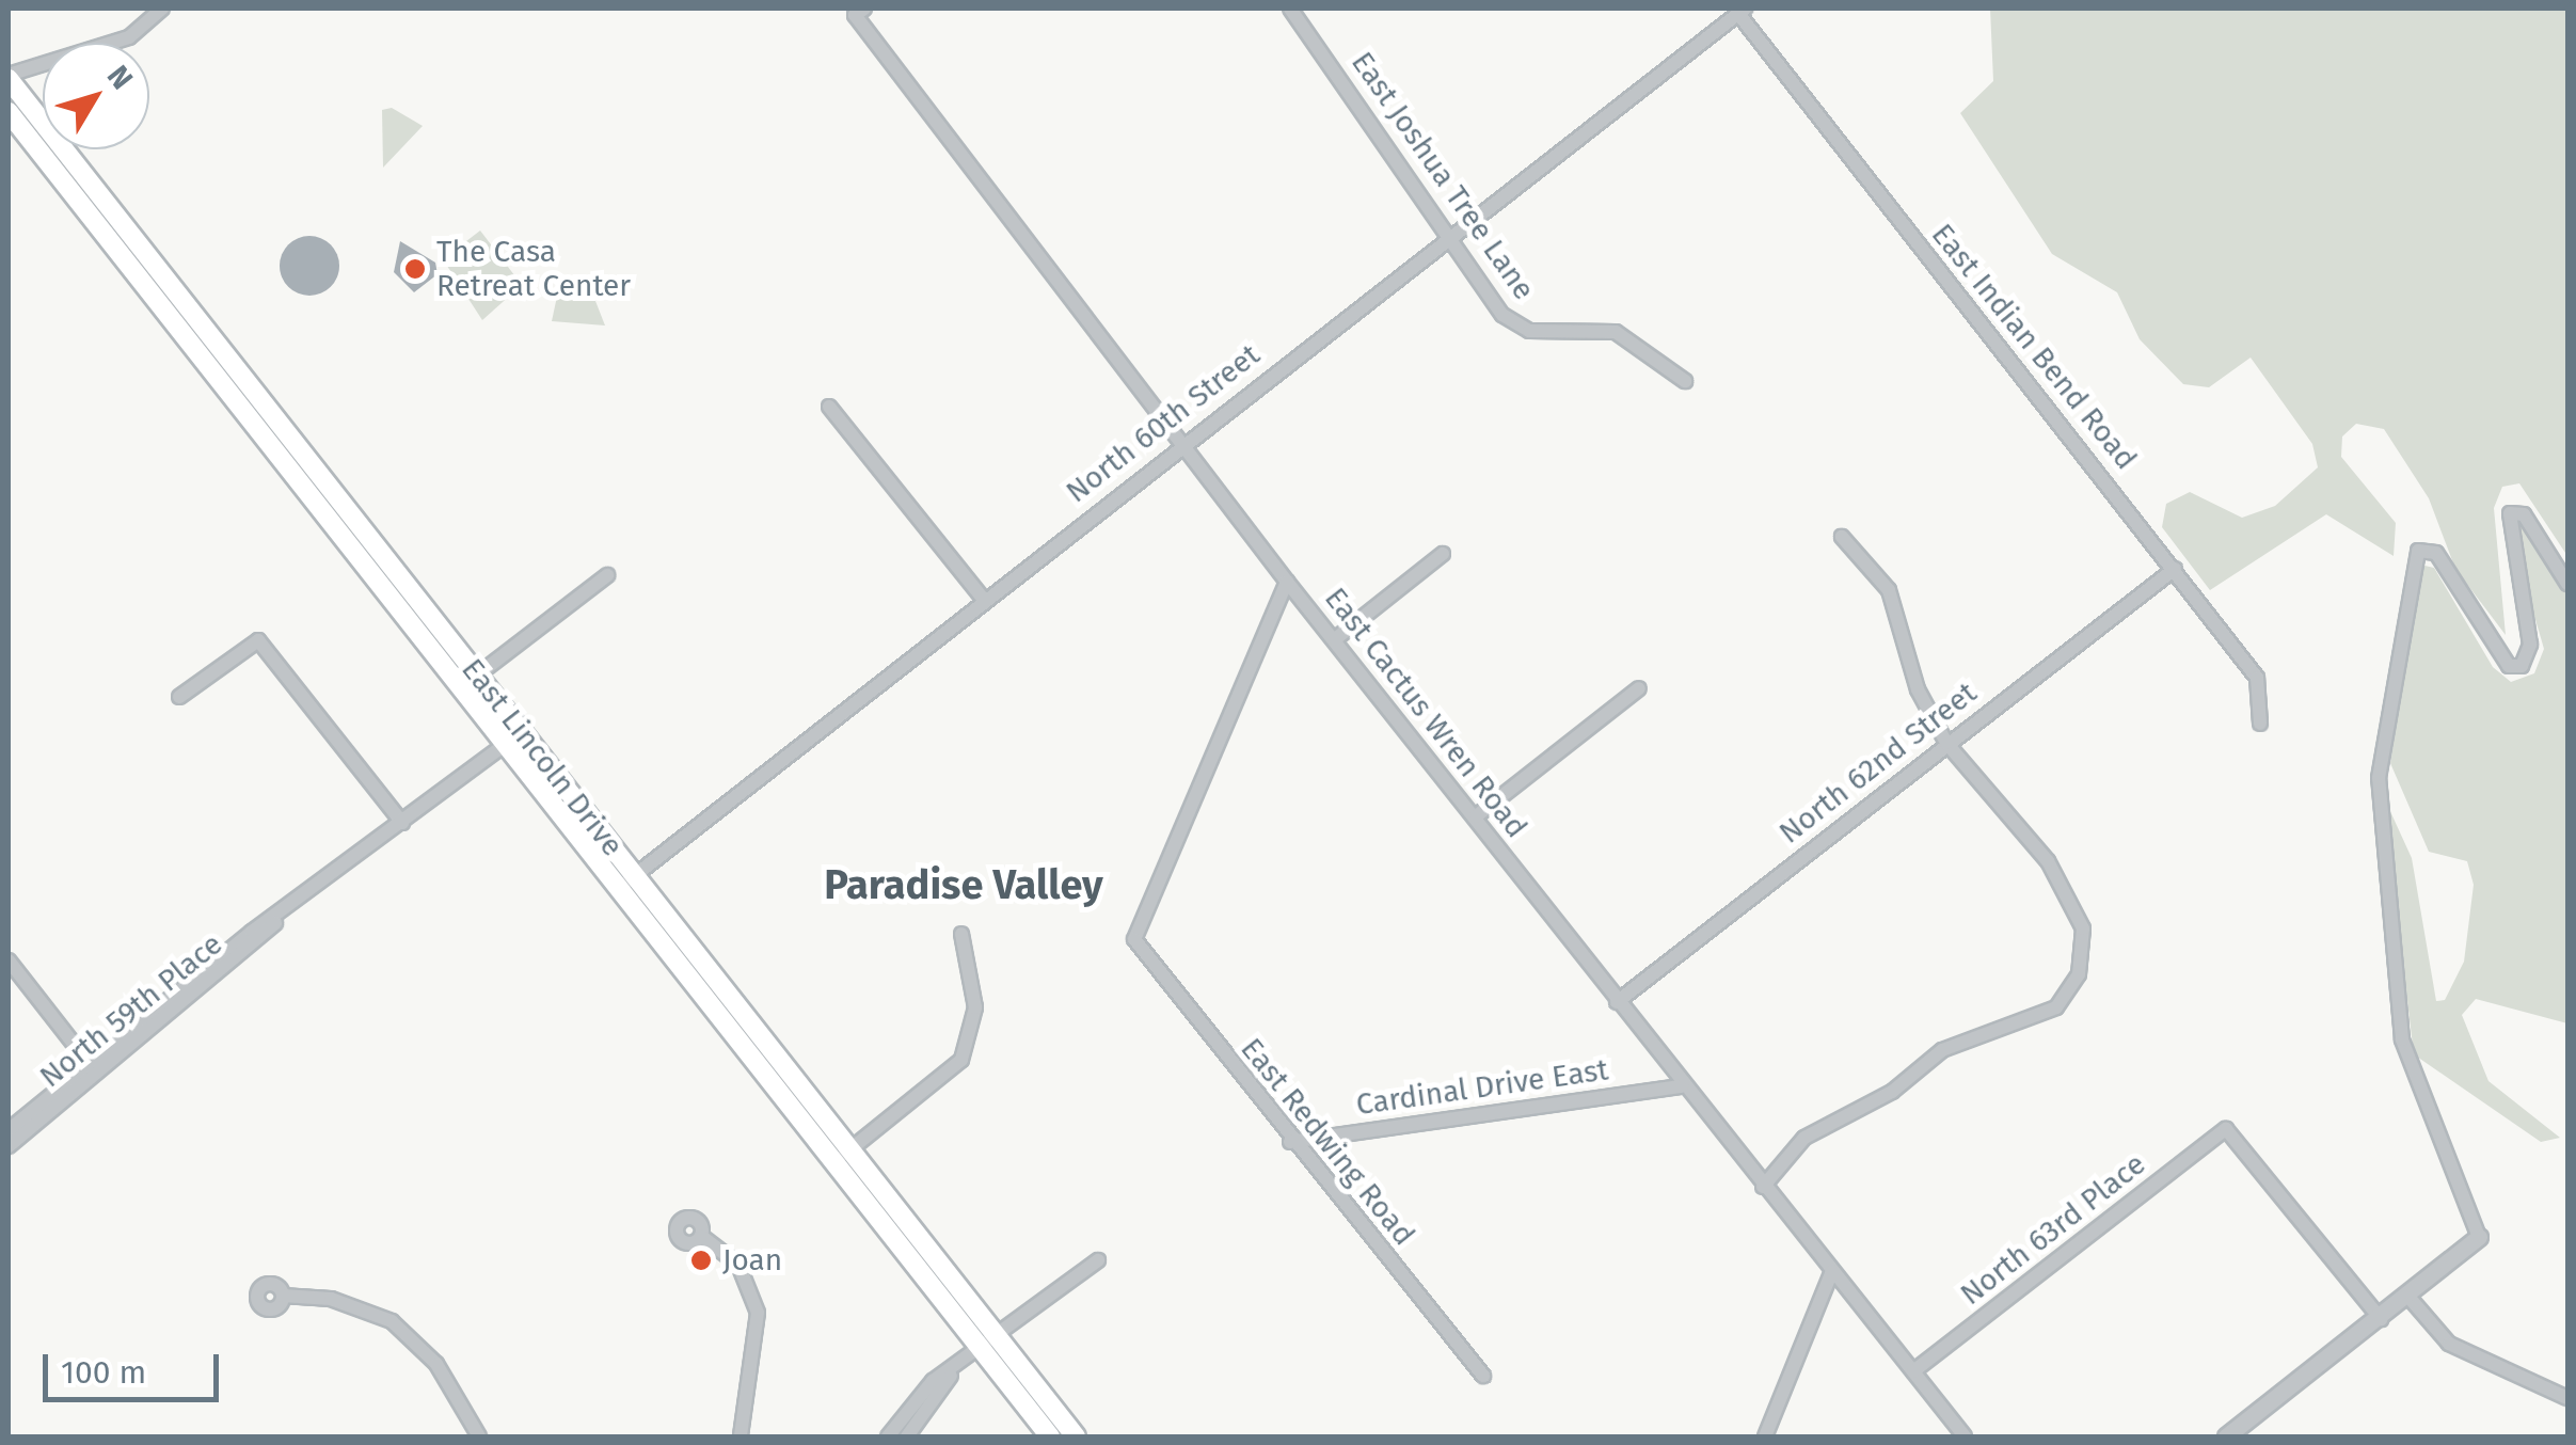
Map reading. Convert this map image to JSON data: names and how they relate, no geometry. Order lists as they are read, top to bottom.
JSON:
{
  "streets": {
    "main road": ["East Lincoln Drive"],
    "street": [
      "East Joshua Tree Lane",
      "East Indian Bend Road",
      "North 60th Street",
      "East Cactus Wren Road",
      "North 62nd Street",
      "North 59th Place",
      "Cardinal Drive East",
      "East Redwing Road",
      "North 63rd Place"
    ]
  },
  "crossings": [
    ["East Joshua Tree Lane", "North 60th Street"],
    ["East Indian Bend Road", "North 60th Street"],
    ["East Indian Bend Road", "North 62nd Street"],
    ["North 60th Street", "East Cactus Wren Road"],
    ["North 60th Street", "East Lincoln Drive"],
    ["East Cactus Wren Road", "North 62nd Street"],
    ["East Cactus Wren Road", "Cardinal Drive East"],
    ["East Cactus Wren Road", "East Redwing Road"],
    ["East Cactus Wren Road", "North 63rd Place"],
    ["East Lincoln Drive", "North 59th Place"],
    ["Cardinal Drive East", "East Redwing Road"]
  ],
  "districts": ["Paradise Valley"],
  "places": ["The Casa Retreat Center", "Joan"],
  "scale_bar": "100 m",
  "north": "top right"
}
